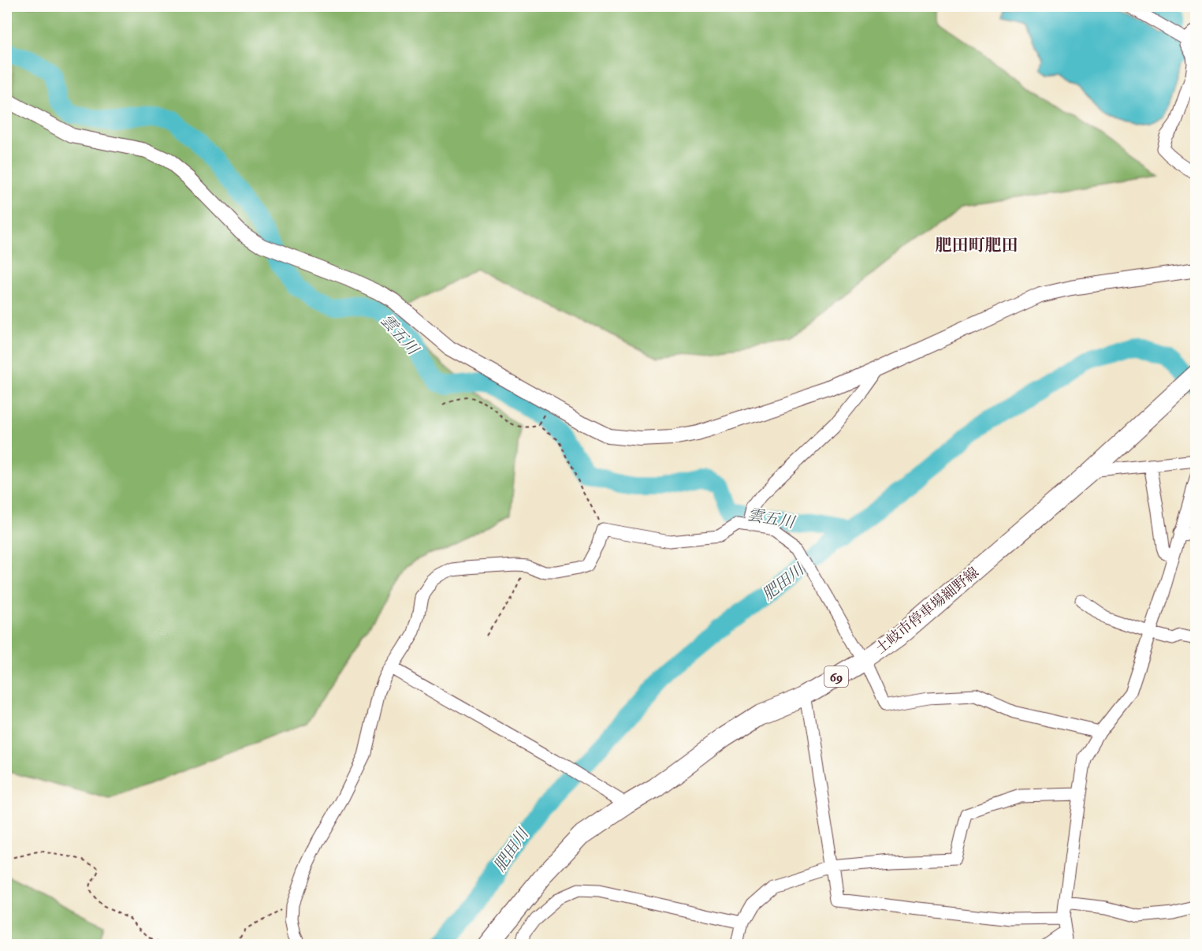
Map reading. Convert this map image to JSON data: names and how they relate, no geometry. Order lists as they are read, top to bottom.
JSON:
{
  "streets": {
    "main road": ["土岐市停車場細野線", "69"]
  },
  "districts": ["肥田町肥田"],
  "water": ["雲五川", "肥田川"]
}
